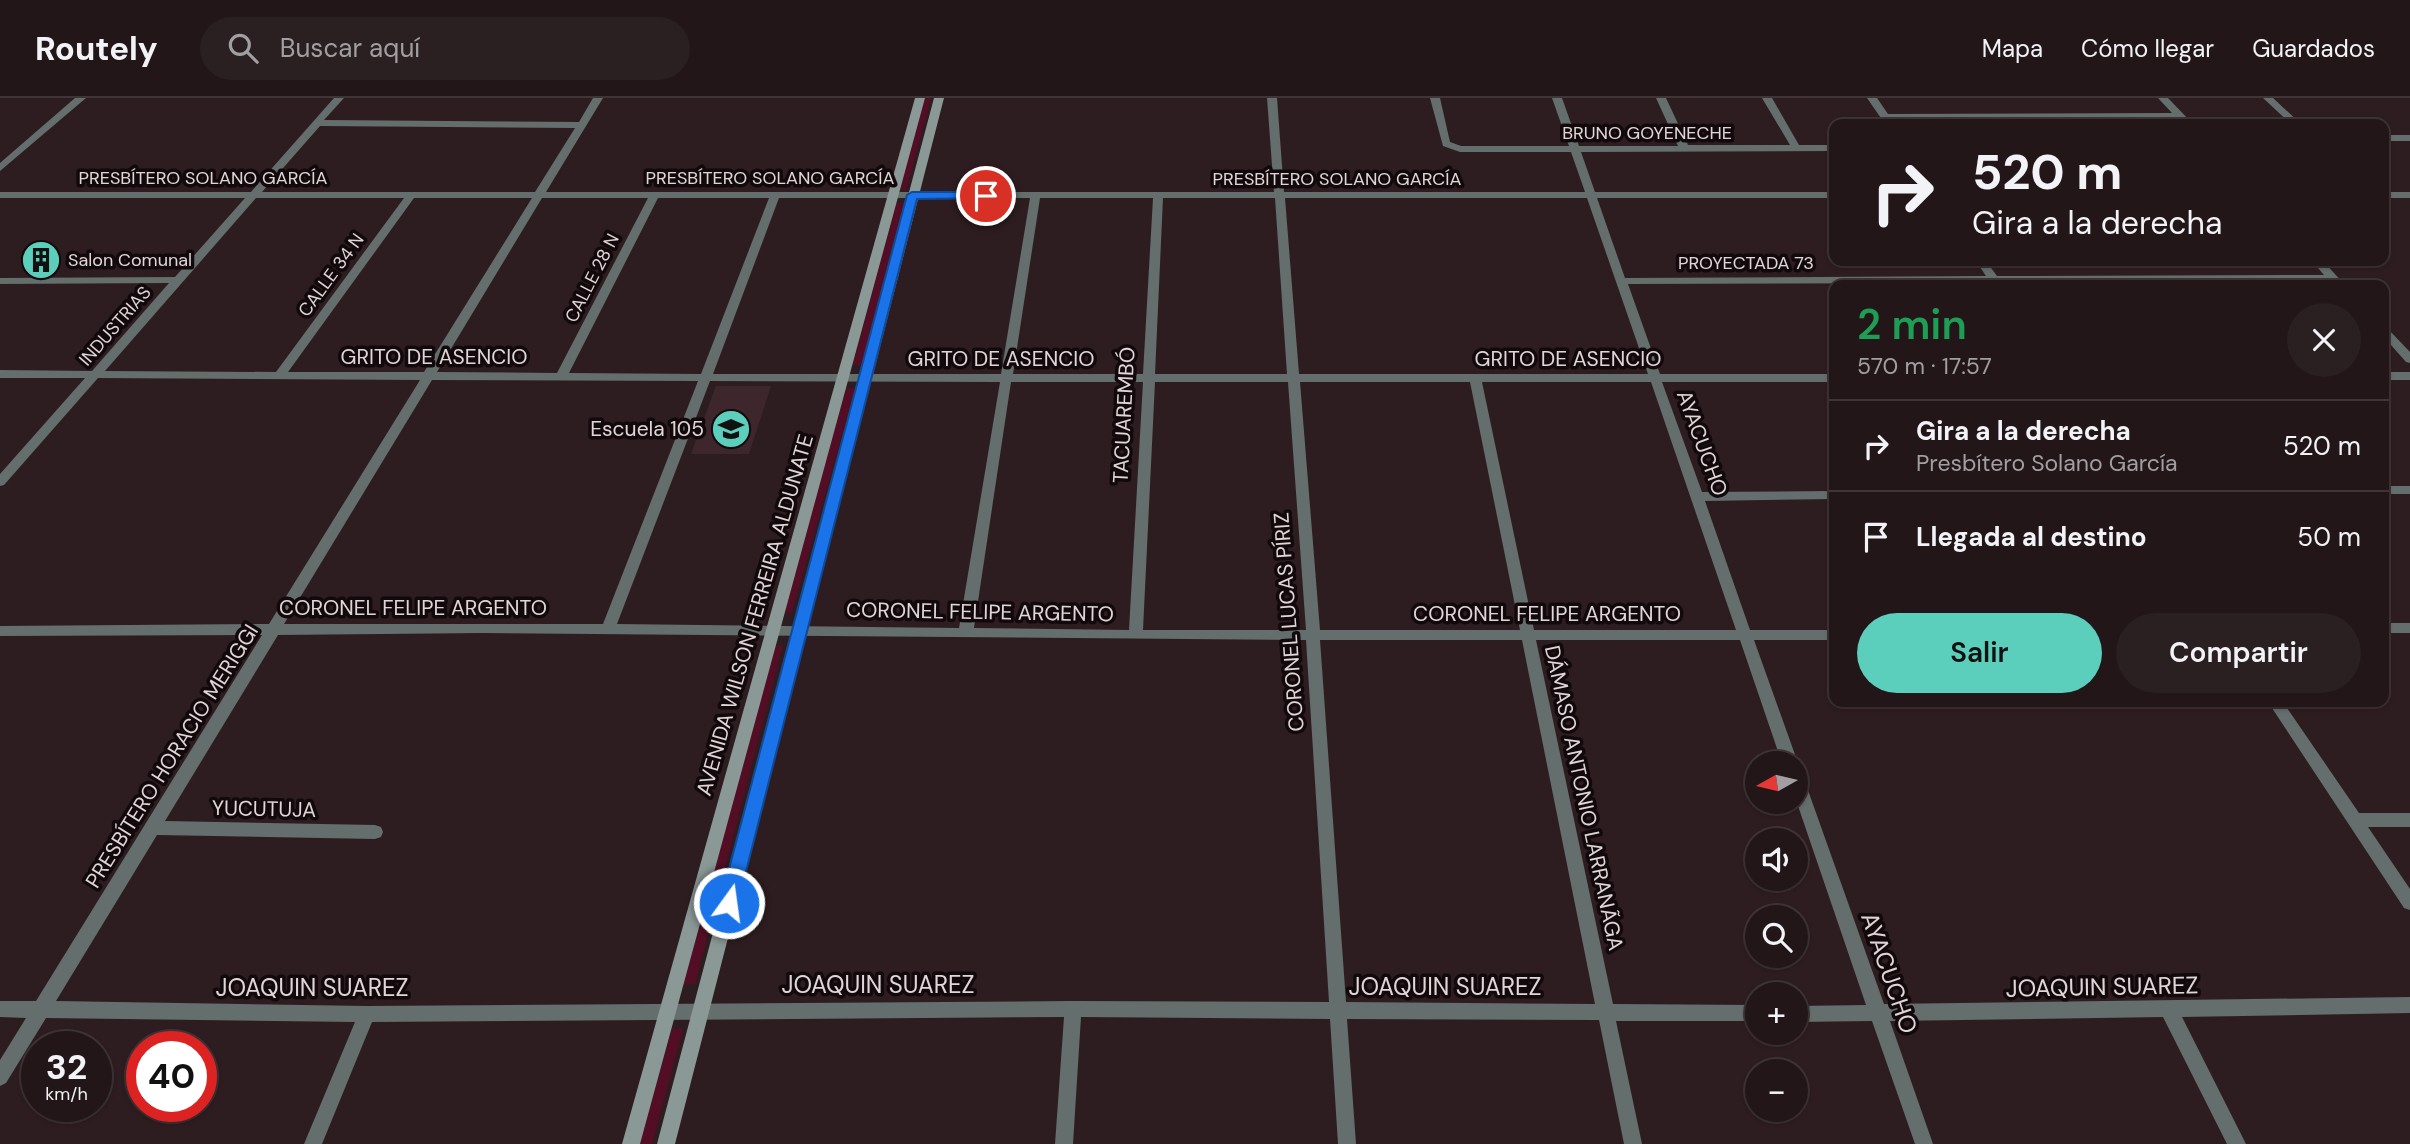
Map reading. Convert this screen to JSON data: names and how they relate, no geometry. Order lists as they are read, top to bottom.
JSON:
{
  "streets": {
    "street": [
      "BRUNO GOYENECHE",
      "PRESBÍTERO SOLANO GARCÍA",
      "PROYECTADA 73",
      "CALLE 34 N",
      "CALLE 28 N",
      "INDUSTRIAS",
      "GRITO DE ASENCIO",
      "TACUAREMBÓ",
      "AYACUCHO",
      "CORONEL FELIPE ARGENTO",
      "AVENIDA WILSON FERREIRA ALDUNATE",
      "CORONEL LUCAS PÍRIZ",
      "PRESBÍTERO HORACIO MERIGGI",
      "DÁMASO ANTONIO LARRANÃGA",
      "YUCUTUJA",
      "JOAQUIN SUAREZ"
    ]
  },
  "crossings": [
    ["BRUNO GOYENECHE", "AYACUCHO"],
    ["PRESBÍTERO SOLANO GARCÍA", "CALLE 34 N"],
    ["PRESBÍTERO SOLANO GARCÍA", "CALLE 28 N"],
    ["PRESBÍTERO SOLANO GARCÍA", "INDUSTRIAS"],
    ["PRESBÍTERO SOLANO GARCÍA", "TACUAREMBÓ"],
    ["PRESBÍTERO SOLANO GARCÍA", "AYACUCHO"],
    ["PRESBÍTERO SOLANO GARCÍA", "AVENIDA WILSON FERREIRA ALDUNATE"],
    ["PRESBÍTERO SOLANO GARCÍA", "CORONEL LUCAS PÍRIZ"],
    ["PRESBÍTERO SOLANO GARCÍA", "PRESBÍTERO HORACIO MERIGGI"],
    ["PROYECTADA 73", "AYACUCHO"],
    ["CALLE 34 N", "GRITO DE ASENCIO"],
    ["CALLE 28 N", "GRITO DE ASENCIO"],
    ["INDUSTRIAS", "GRITO DE ASENCIO"],
    ["GRITO DE ASENCIO", "TACUAREMBÓ"],
    ["GRITO DE ASENCIO", "AYACUCHO"],
    ["GRITO DE ASENCIO", "AVENIDA WILSON FERREIRA ALDUNATE"],
    ["GRITO DE ASENCIO", "CORONEL LUCAS PÍRIZ"],
    ["GRITO DE ASENCIO", "PRESBÍTERO HORACIO MERIGGI"],
    ["GRITO DE ASENCIO", "DÁMASO ANTONIO LARRANÃGA"],
    ["TACUAREMBÓ", "CORONEL FELIPE ARGENTO"],
    ["AYACUCHO", "CORONEL FELIPE ARGENTO"],
    ["AYACUCHO", "JOAQUIN SUAREZ"],
    ["CORONEL FELIPE ARGENTO", "AVENIDA WILSON FERREIRA ALDUNATE"],
    ["CORONEL FELIPE ARGENTO", "CORONEL LUCAS PÍRIZ"],
    ["CORONEL FELIPE ARGENTO", "PRESBÍTERO HORACIO MERIGGI"],
    ["CORONEL FELIPE ARGENTO", "DÁMASO ANTONIO LARRANÃGA"],
    ["AVENIDA WILSON FERREIRA ALDUNATE", "JOAQUIN SUAREZ"],
    ["CORONEL LUCAS PÍRIZ", "JOAQUIN SUAREZ"],
    ["PRESBÍTERO HORACIO MERIGGI", "YUCUTUJA"],
    ["PRESBÍTERO HORACIO MERIGGI", "JOAQUIN SUAREZ"],
    ["DÁMASO ANTONIO LARRANÃGA", "JOAQUIN SUAREZ"]
  ],
  "places": {
    "building": ["Salon Comunal"],
    "school or university": ["Escuela 105"]
  },
  "north": "left",
  "page": {
    "header": "Routely",
    "search": "Buscar aquí",
    "nav": ["Mapa", "Cómo llegar", "Guardados"],
    "turn": ["520 m", "Gira a la derecha"],
    "heading": ["2 min", "570 m · 17:57"],
    "list": [
      {
        "name": "Gira a la derecha",
        "note": "Presbítero Solano García",
        "value": "520 m"
      },
      {
        "name": "Llegada al destino",
        "value": "50 m"
      }
    ],
    "buttons": ["Salir", "Compartir"],
    "map_buttons": ["+", "−"],
    "speed": "32 km/h",
    "limit": "40"
  }
}
